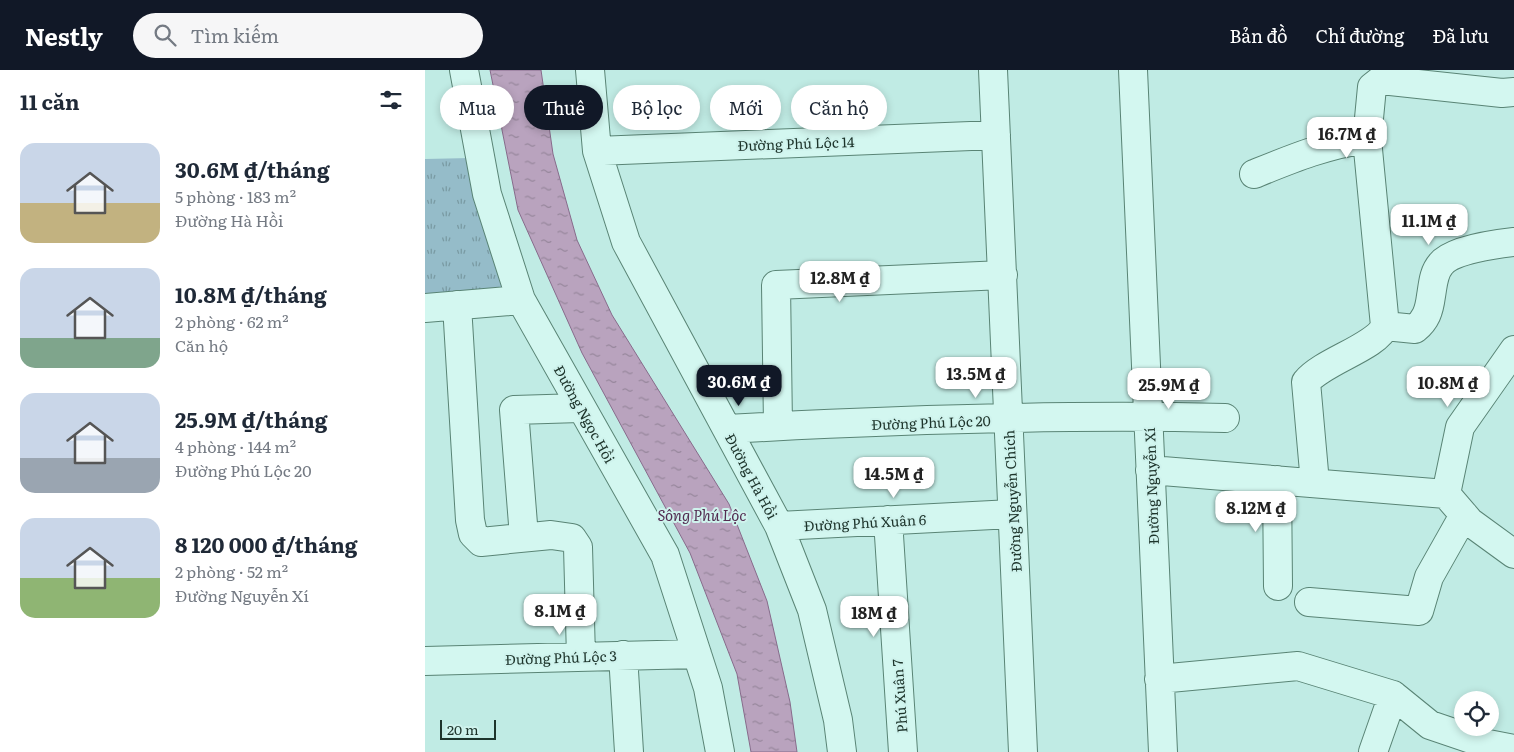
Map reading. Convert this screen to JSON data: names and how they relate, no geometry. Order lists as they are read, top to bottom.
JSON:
{
  "streets": {
    "street": [
      "Đường Phú Lộc 14",
      "Đường Ngọc Hồi",
      "Đường Phú Lộc 20",
      "Đường Hà Hồi",
      "Đường Nguyễn Xí",
      "Đường Nguyễn Chích",
      "Đường Phú Xuân 6",
      "Đường Phú Lộc 3",
      "Phú Xuân 7"
    ]
  },
  "crossings": [
    ["Đường Phú Lộc 14", "Đường Hà Hồi"],
    ["Đường Phú Lộc 14", "Đường Nguyễn Chích"],
    ["Đường Ngọc Hồi", "Đường Phú Lộc 3"],
    ["Đường Phú Lộc 20", "Đường Hà Hồi"],
    ["Đường Phú Lộc 20", "Đường Nguyễn Xí"],
    ["Đường Phú Lộc 20", "Đường Nguyễn Chích"],
    ["Đường Hà Hồi", "Đường Phú Xuân 6"],
    ["Đường Nguyễn Chích", "Đường Phú Xuân 6"],
    ["Đường Phú Xuân 6", "Phú Xuân 7"]
  ],
  "water": ["Sông Phú Lộc"],
  "scale_bar": "20 m",
  "page": {
    "header": "Nestly",
    "search": "Tìm kiếm",
    "nav": ["Bản đồ", "Chỉ đường", "Đã lưu"],
    "heading": "11 căn",
    "chip": [
      "Mua",
      "Thuê",
      "Bộ lọc",
      "Mới",
      "Căn hộ"
    ],
    "price": [
      "16.7M ₫",
      "11.1M ₫",
      "12.8M ₫",
      "13.5M ₫",
      "30.6M ₫",
      "10.8M ₫",
      "25.9M ₫",
      "14.5M ₫",
      "8.12M ₫",
      "8.1M ₫",
      "18M ₫"
    ],
    "list": [
      {
        "name": "30.6M ₫/tháng",
        "note": "5 phòng · 183 m² · Đường Hà Hồi"
      },
      {
        "name": "10.8M ₫/tháng",
        "note": "2 phòng · 62 m² · Căn hộ"
      },
      {
        "name": "25.9M ₫/tháng",
        "note": "4 phòng · 144 m² · Đường Phú Lộc 20"
      },
      {
        "name": "8 120 000 ₫/tháng",
        "note": "2 phòng · 52 m² · Đường Nguyễn Xí"
      }
    ],
    "scale": "20 m"
  }
}
